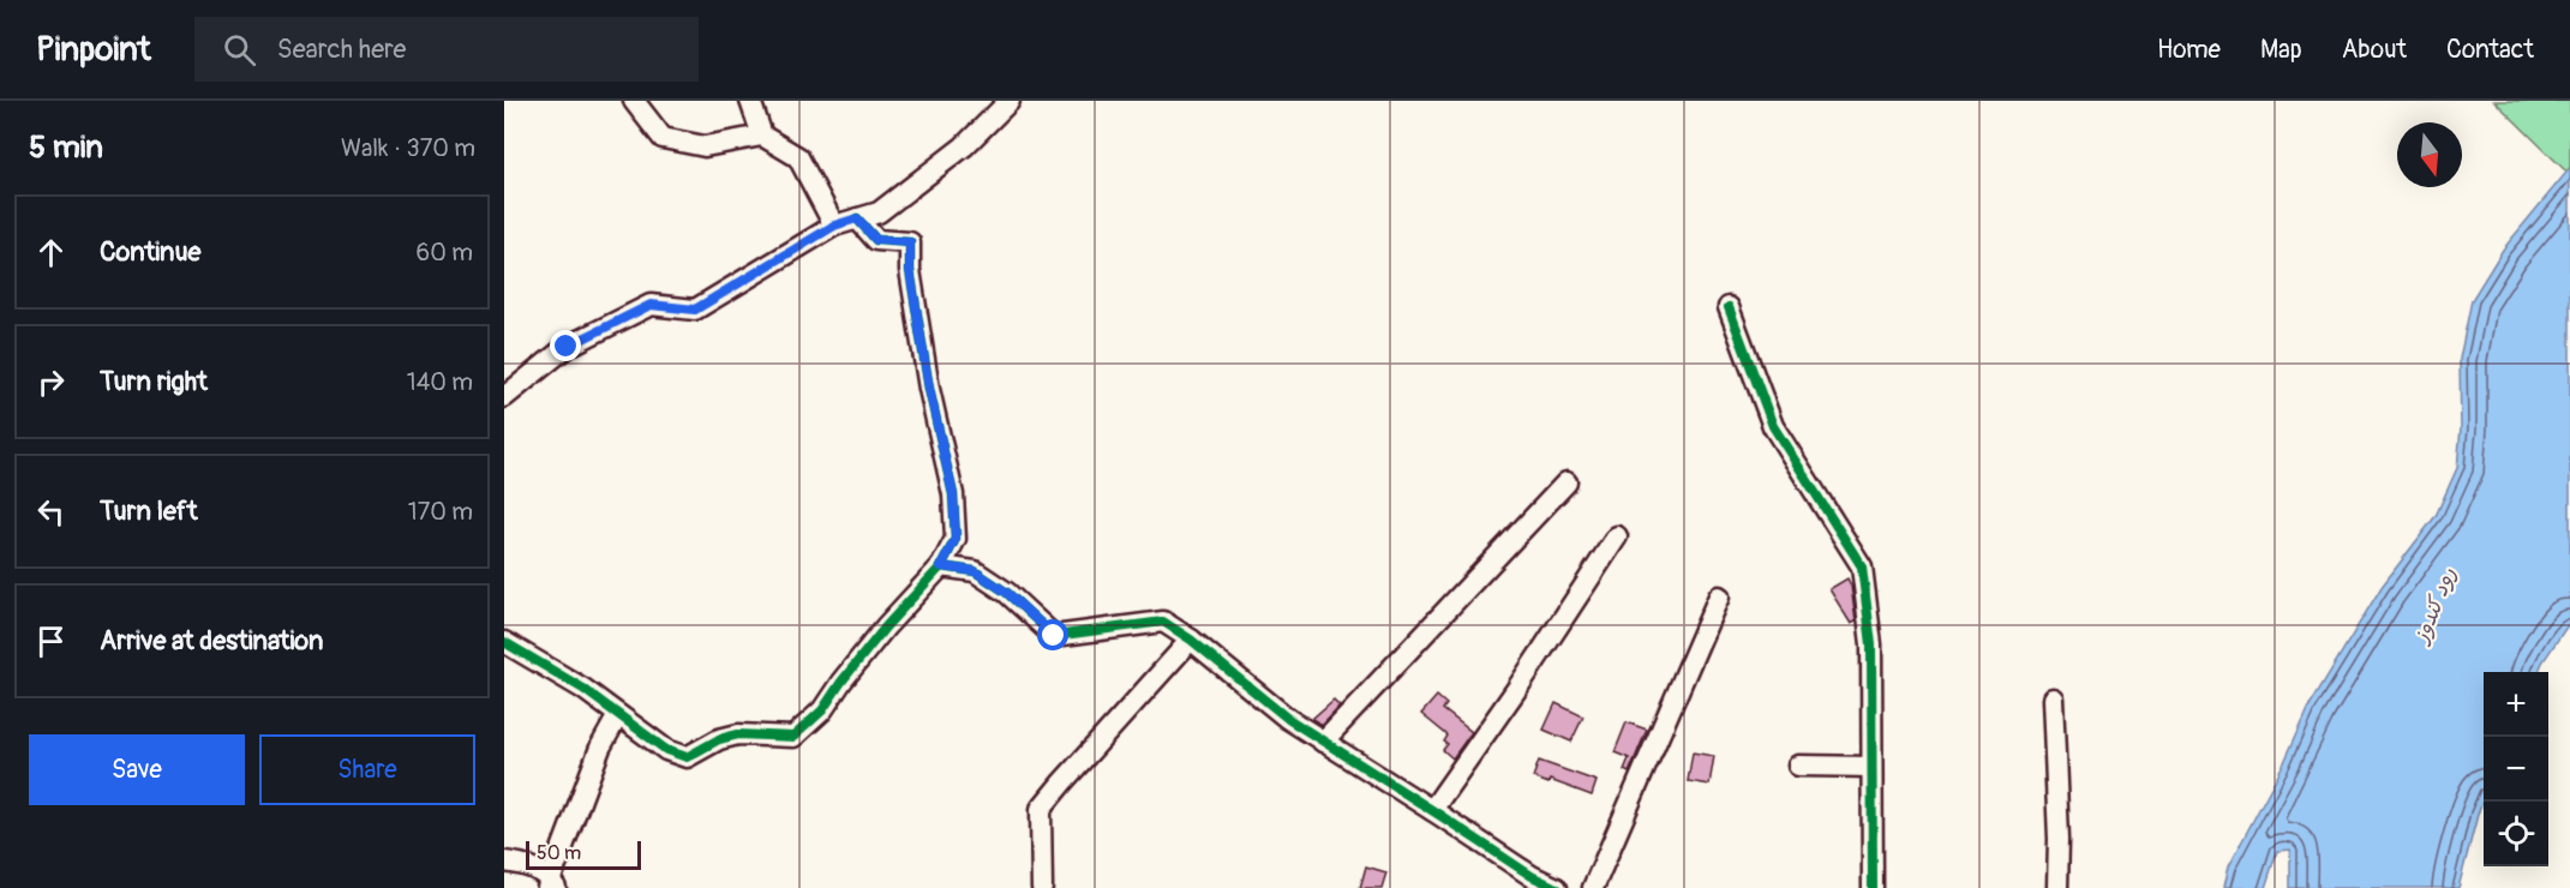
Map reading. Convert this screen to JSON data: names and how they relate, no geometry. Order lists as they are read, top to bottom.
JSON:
{
  "water": ["رود کندوز"],
  "scale_bar": "50 m",
  "north": "bottom",
  "page": {
    "header": "Pinpoint",
    "search": "Search here",
    "nav": [
      "Home",
      "Map",
      "About",
      "Contact"
    ],
    "heading": ["5 min", "Walk · 370 m"],
    "list": [
      ["Continue", "60 m"],
      ["Turn right", "140 m"],
      ["Turn left", "170 m"],
      "Arrive at destination"
    ],
    "map_buttons": ["+", "−"],
    "buttons": ["Save", "Share"],
    "scale": "50 m"
  }
}
